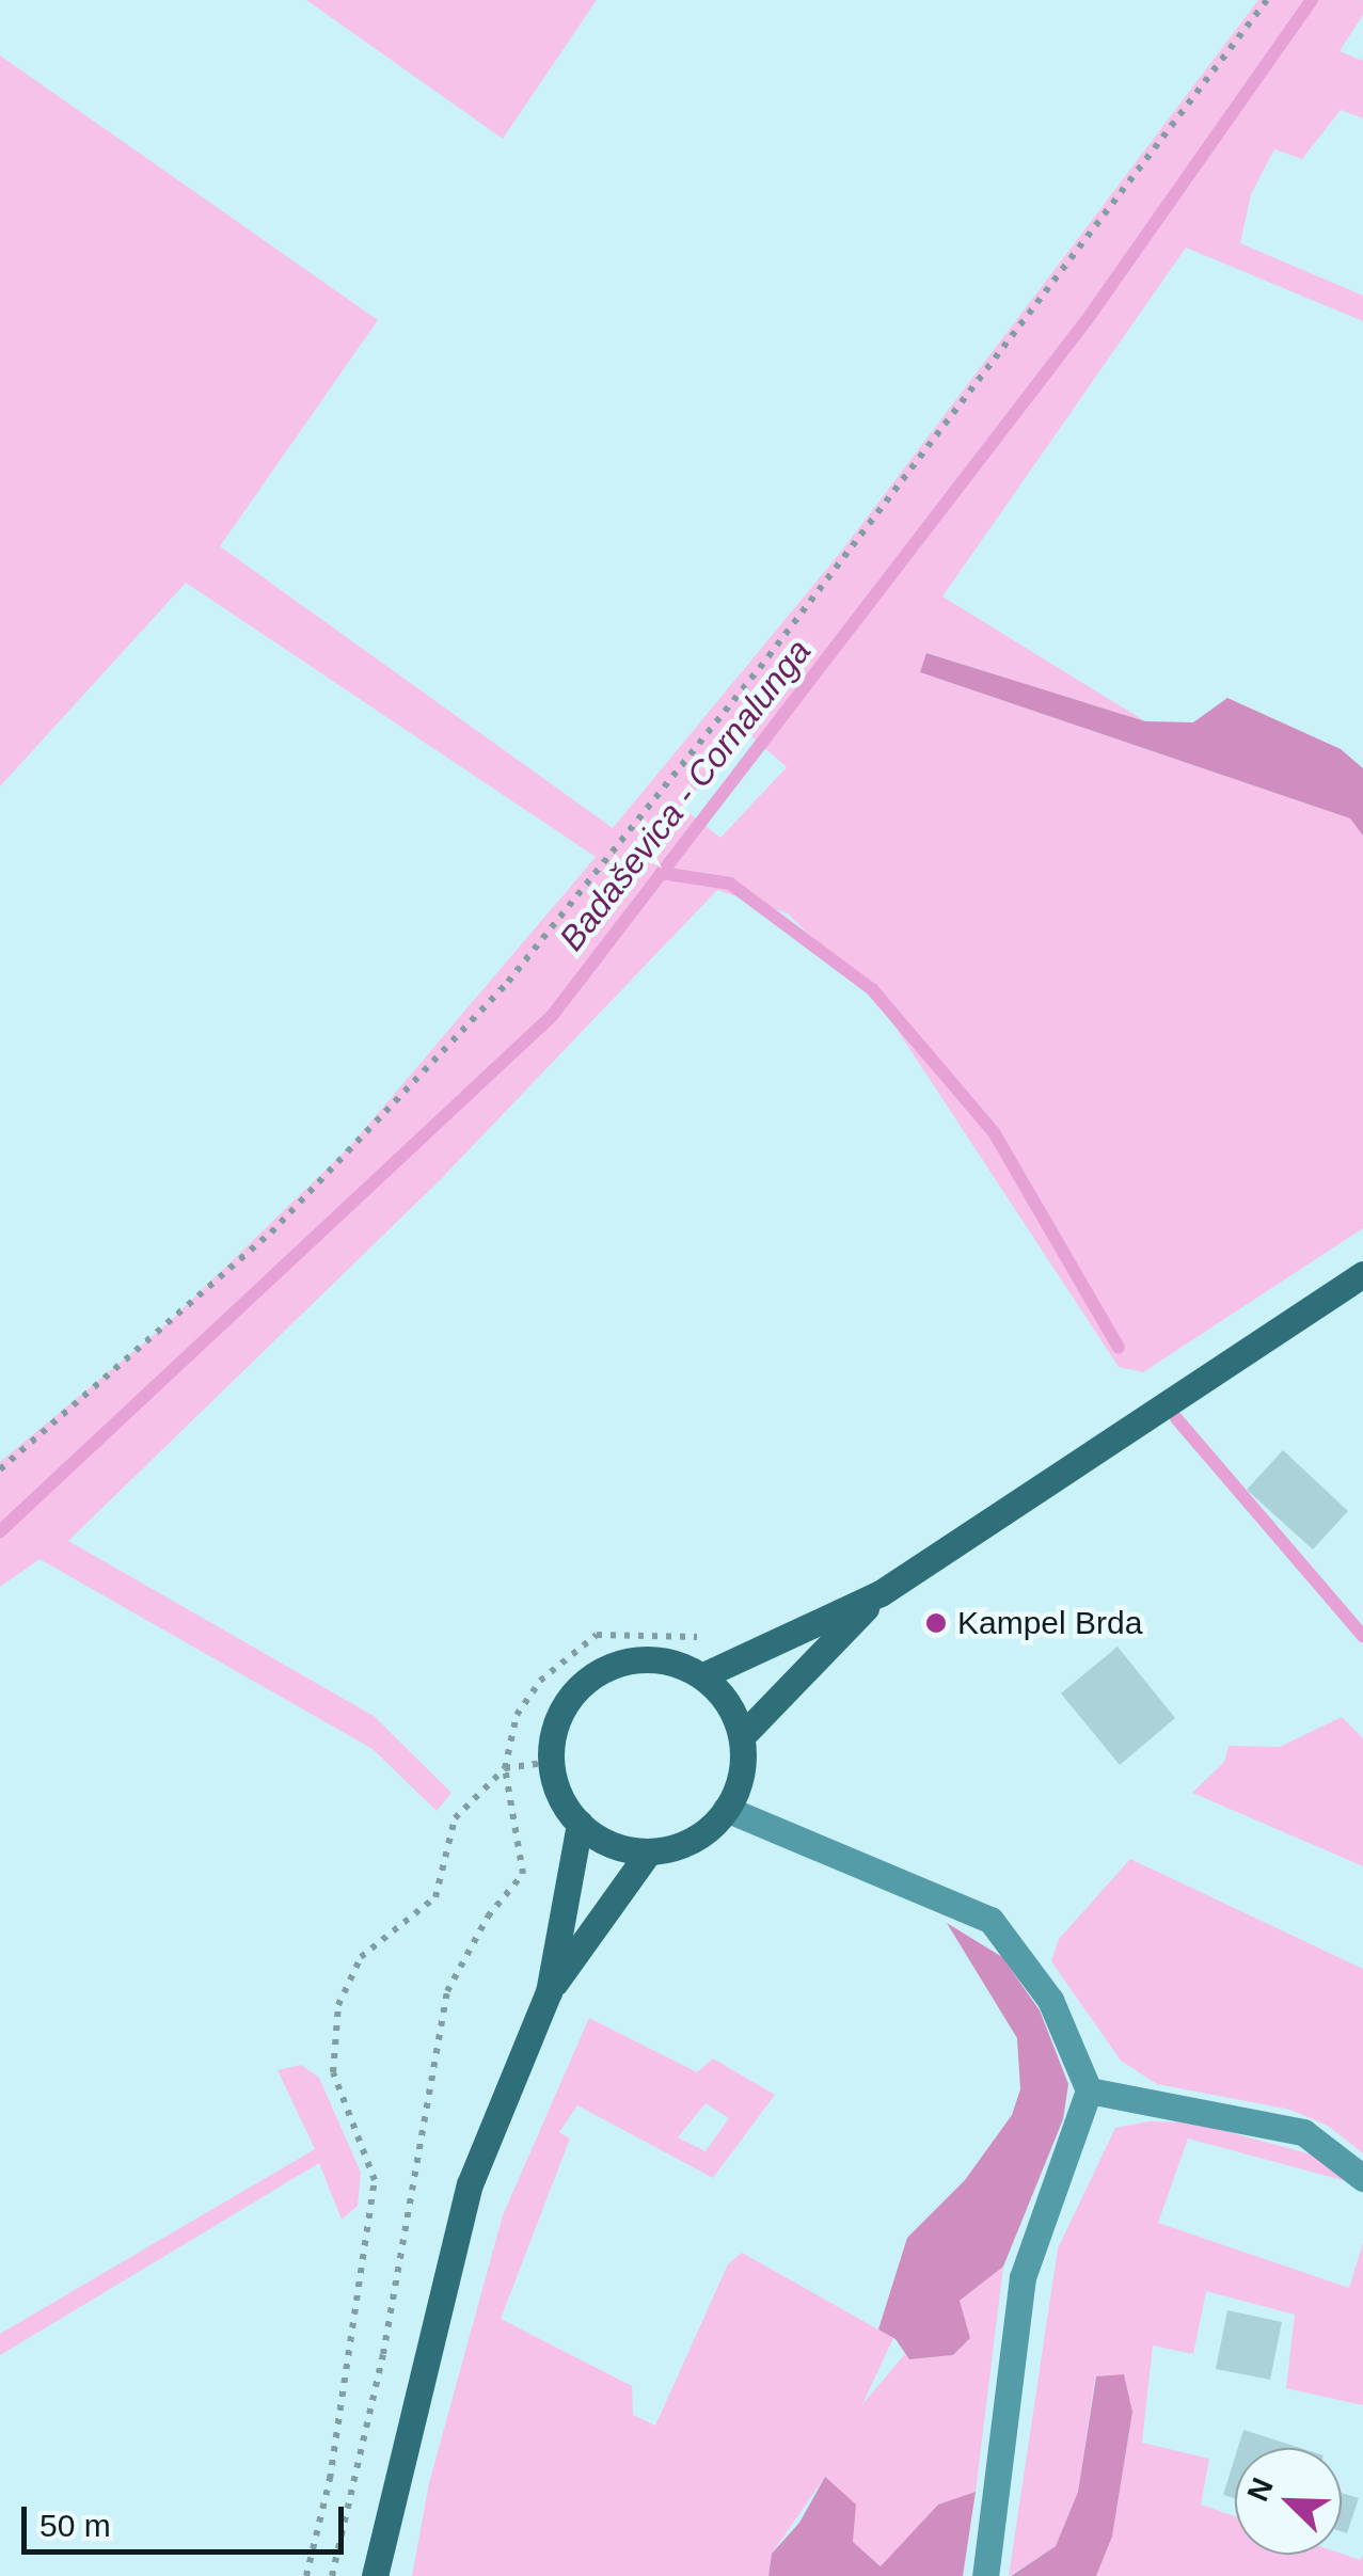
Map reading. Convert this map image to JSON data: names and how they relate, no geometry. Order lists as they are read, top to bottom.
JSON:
{
  "water": ["Badaševica - Cornalunga"],
  "places": ["Kampel Brda"],
  "scale_bar": "50 m",
  "north": "top left"
}
